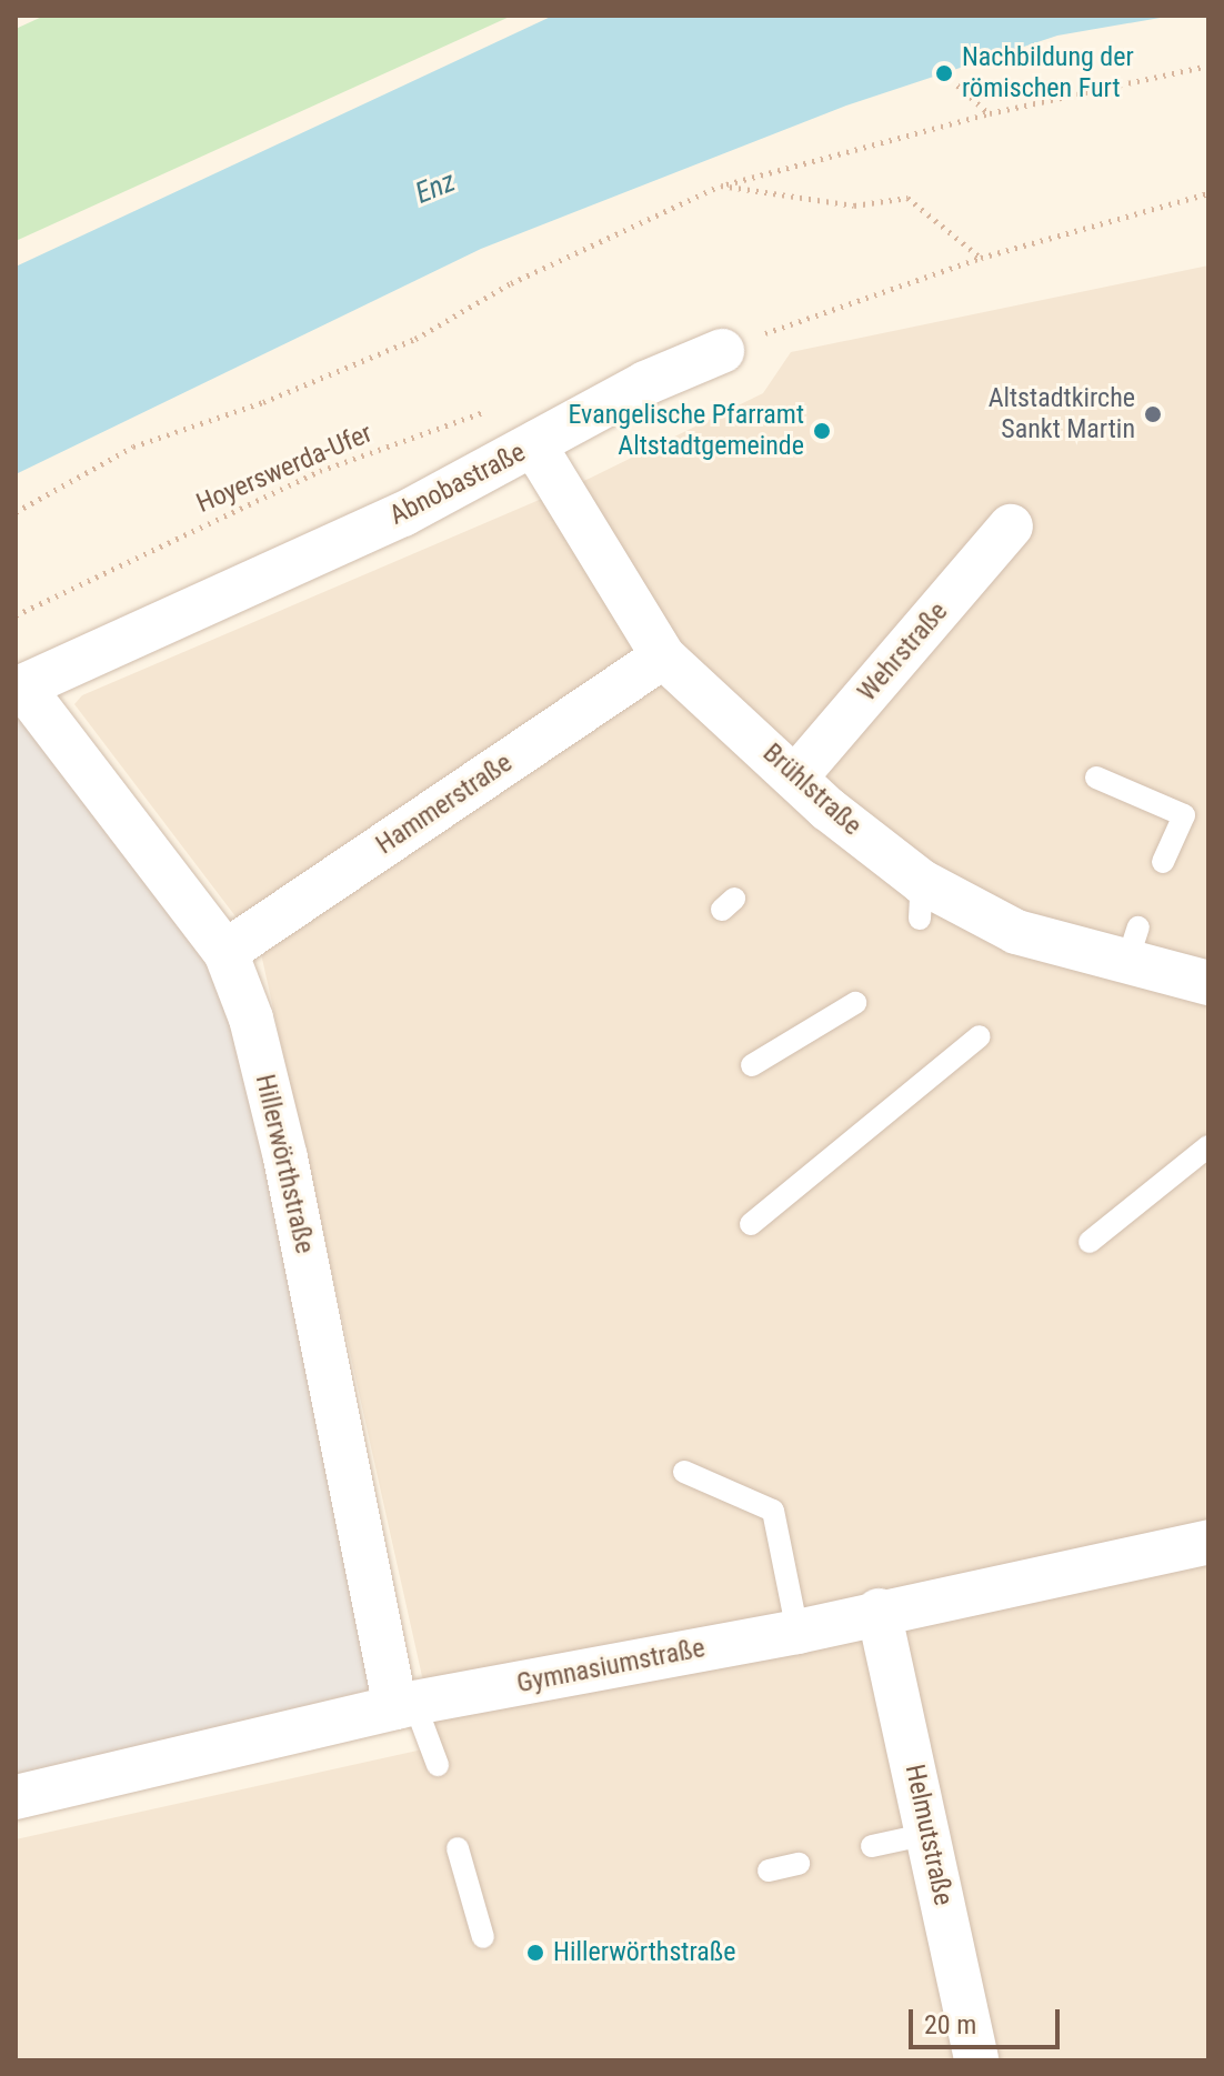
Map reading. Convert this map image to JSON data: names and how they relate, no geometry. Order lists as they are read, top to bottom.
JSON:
{
  "streets": {
    "street": [
      "Abnobastraße",
      "Wehrstraße",
      "Brühlstraße",
      "Hammerstraße",
      "Hillerwörthstraße",
      "Gymnasiumstraße",
      "Helmutstraße"
    ],
    "path": ["Hoyerswerda-Ufer"]
  },
  "crossings": [
    ["Abnobastraße", "Brühlstraße"],
    ["Abnobastraße", "Hillerwörthstraße"],
    ["Wehrstraße", "Brühlstraße"],
    ["Brühlstraße", "Hammerstraße"],
    ["Hammerstraße", "Hillerwörthstraße"],
    ["Hillerwörthstraße", "Gymnasiumstraße"],
    ["Gymnasiumstraße", "Helmutstraße"]
  ],
  "water": ["Enz"],
  "places": [
    "Nachbildung der römischen Furt",
    "Altstadtkirche Sankt Martin",
    "Evangelische Pfarramt Altstadtgemeinde",
    "Hillerwörthstraße"
  ],
  "scale_bar": "20 m"
}
